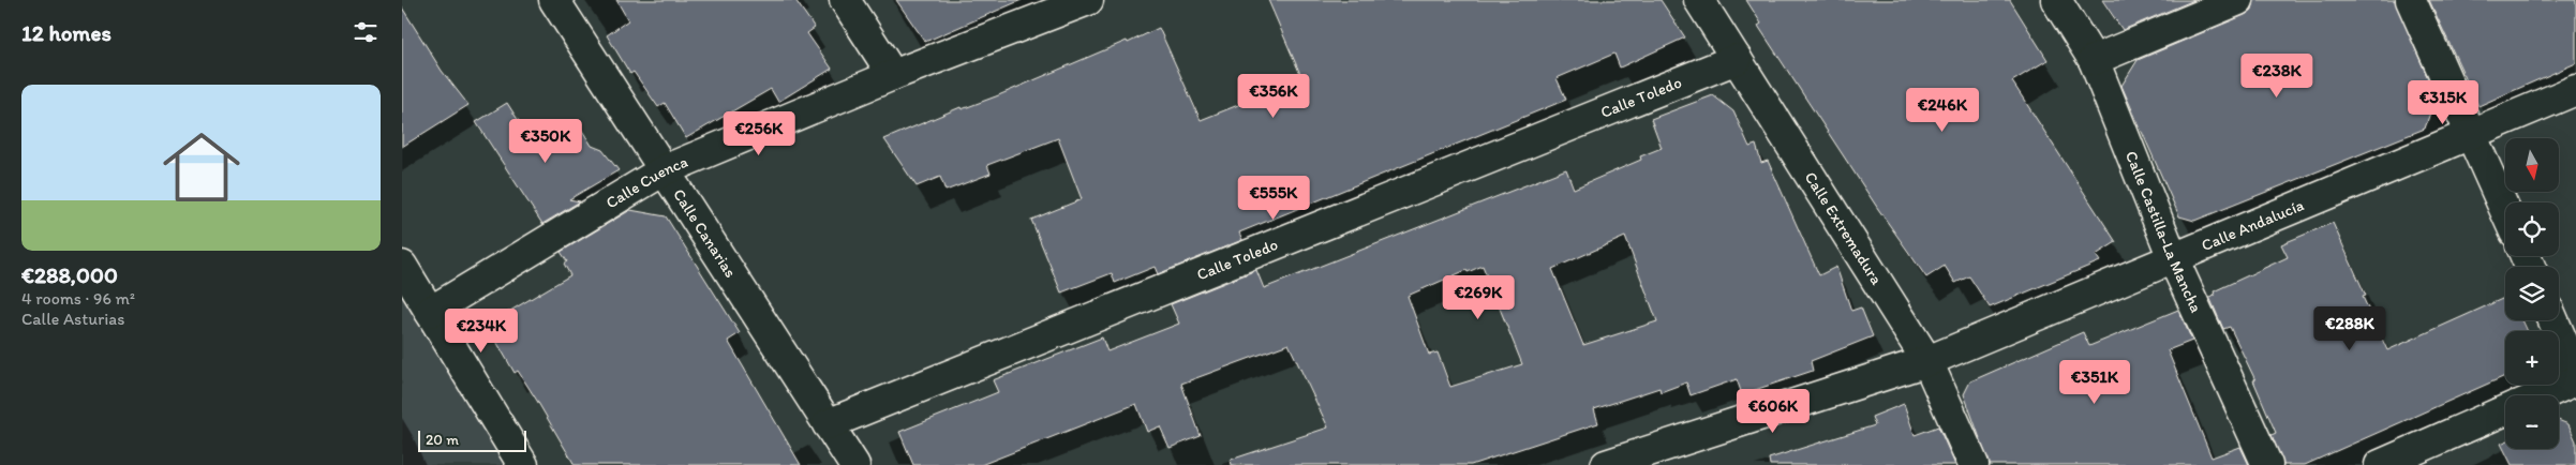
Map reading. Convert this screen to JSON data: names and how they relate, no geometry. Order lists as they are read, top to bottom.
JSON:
{
  "streets": {
    "street": [
      "Calle Toledo",
      "Calle Cuenca",
      "Calle Andalucía",
      "Calle Extremadura",
      "Calle Castilla-La Mancha",
      "Calle Canarias"
    ]
  },
  "crossings": [
    ["Calle Toledo", "Calle Extremadura"],
    ["Calle Toledo", "Calle Canarias"],
    ["Calle Cuenca", "Calle Canarias"],
    ["Calle Andalucía", "Calle Extremadura"],
    ["Calle Andalucía", "Calle Castilla-La Mancha"]
  ],
  "scale_bar": "20 m",
  "north": "bottom",
  "page": {
    "heading": "12 homes",
    "price": [
      "€238K",
      "€356K",
      "€315K",
      "€246K",
      "€256K",
      "€350K",
      "€555K",
      "€269K",
      "€288K",
      "€234K",
      "€351K",
      "€606K"
    ],
    "list": [
      {
        "name": "€288,000",
        "note": "4 rooms · 96 m² · Calle Asturias"
      }
    ],
    "map_buttons": ["+", "−"],
    "scale": "20 m"
  }
}
